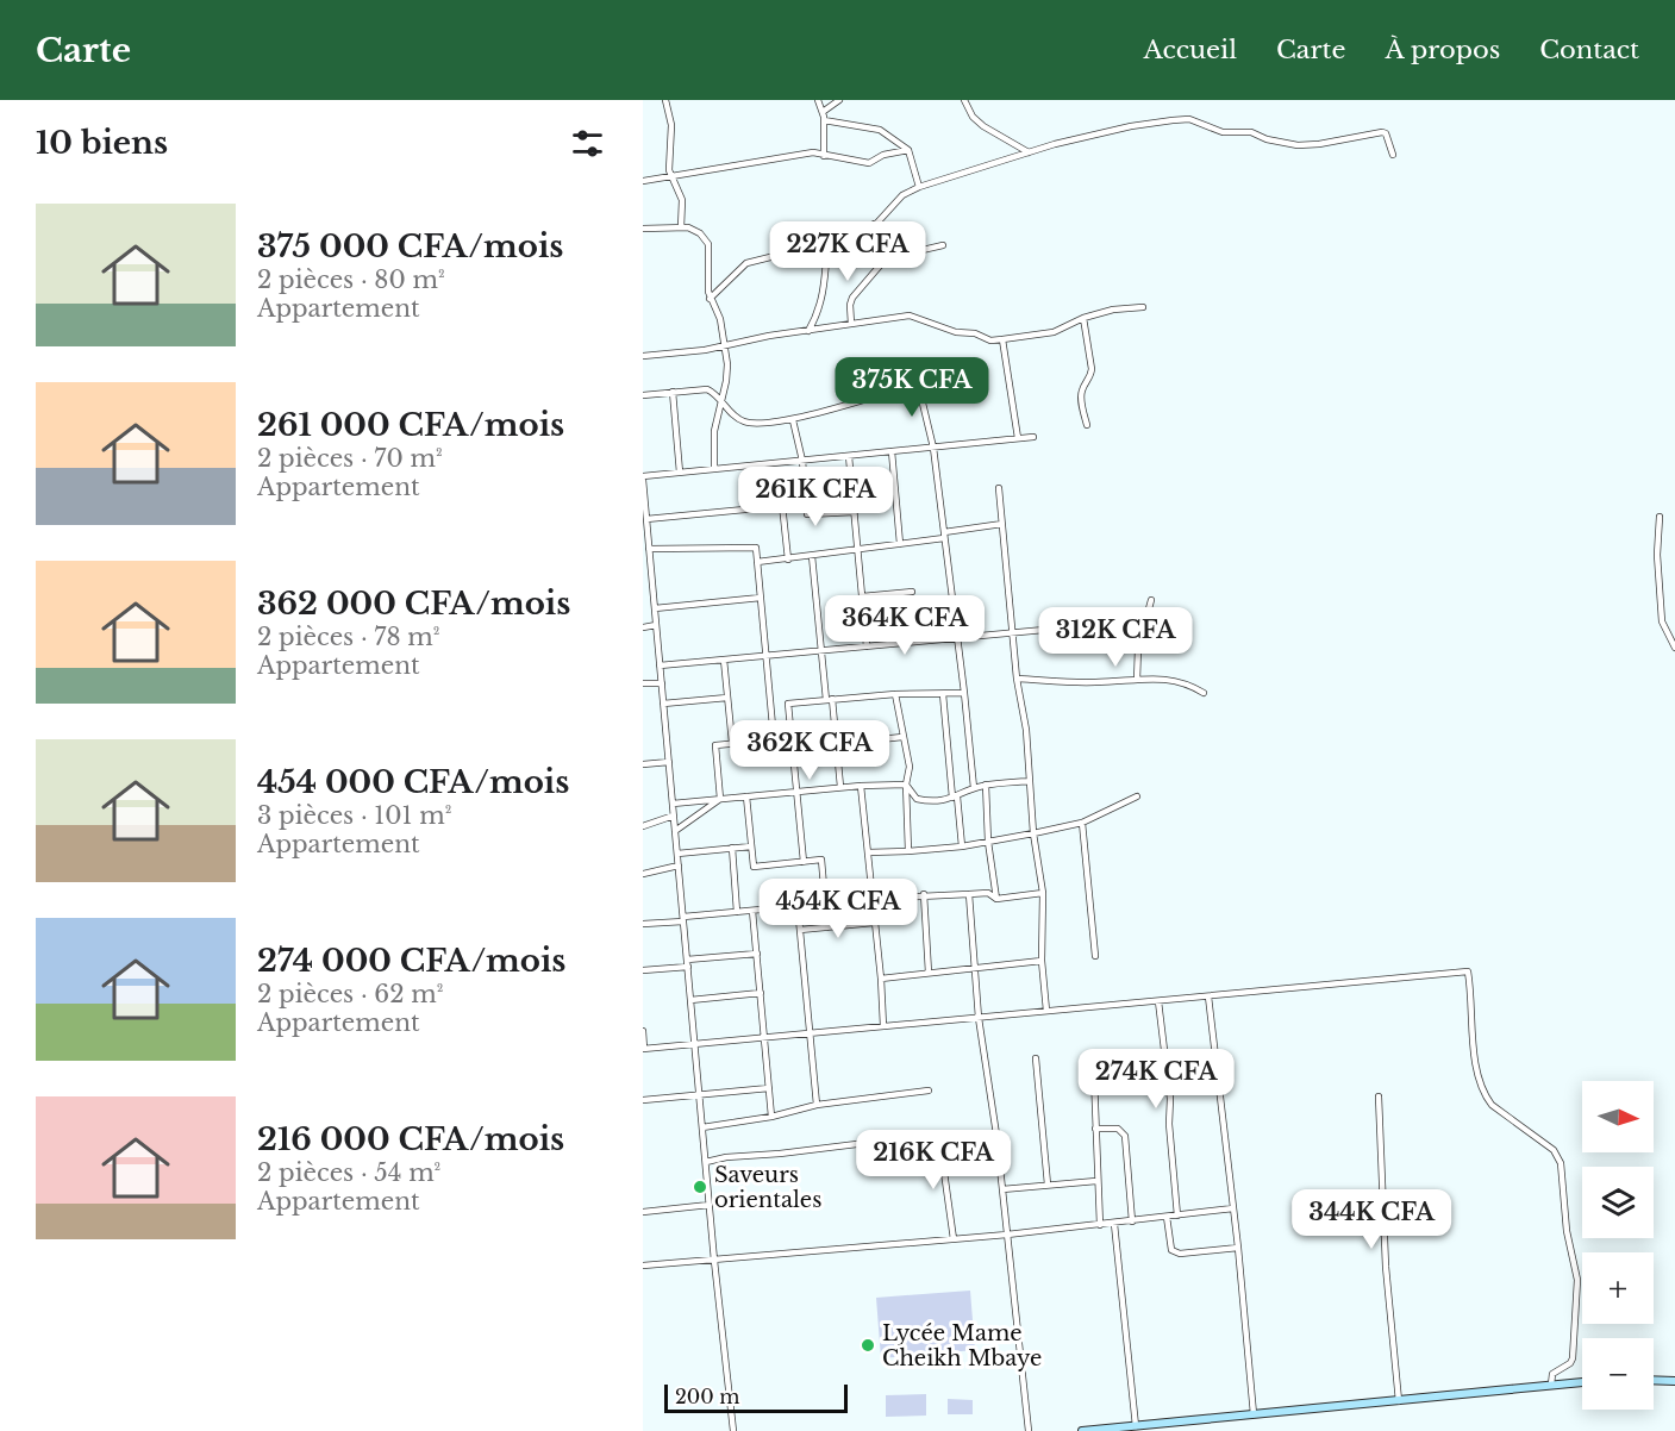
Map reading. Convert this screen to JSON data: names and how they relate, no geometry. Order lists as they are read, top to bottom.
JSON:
{
  "places": ["Saveurs orientales", "Lycée Mame Cheikh Mbaye"],
  "scale_bar": "200 m",
  "north": "right",
  "page": {
    "header": "Carte",
    "nav": [
      "Accueil",
      "Carte",
      "À propos",
      "Contact"
    ],
    "heading": "10 biens",
    "list": [
      {
        "name": "375 000 CFA/mois",
        "note": "2 pièces · 80 m² · Appartement"
      },
      {
        "name": "261 000 CFA/mois",
        "note": "2 pièces · 70 m² · Appartement"
      },
      {
        "name": "362 000 CFA/mois",
        "note": "2 pièces · 78 m² · Appartement"
      },
      {
        "name": "454 000 CFA/mois",
        "note": "3 pièces · 101 m² · Appartement"
      },
      {
        "name": "274 000 CFA/mois",
        "note": "2 pièces · 62 m² · Appartement"
      },
      {
        "name": "216 000 CFA/mois",
        "note": "2 pièces · 54 m² · Appartement"
      }
    ],
    "price": [
      "227K CFA",
      "375K CFA",
      "261K CFA",
      "364K CFA",
      "312K CFA",
      "362K CFA",
      "454K CFA",
      "274K CFA",
      "216K CFA",
      "344K CFA"
    ],
    "map_buttons": ["+", "−"],
    "scale": "200 m"
  }
}
